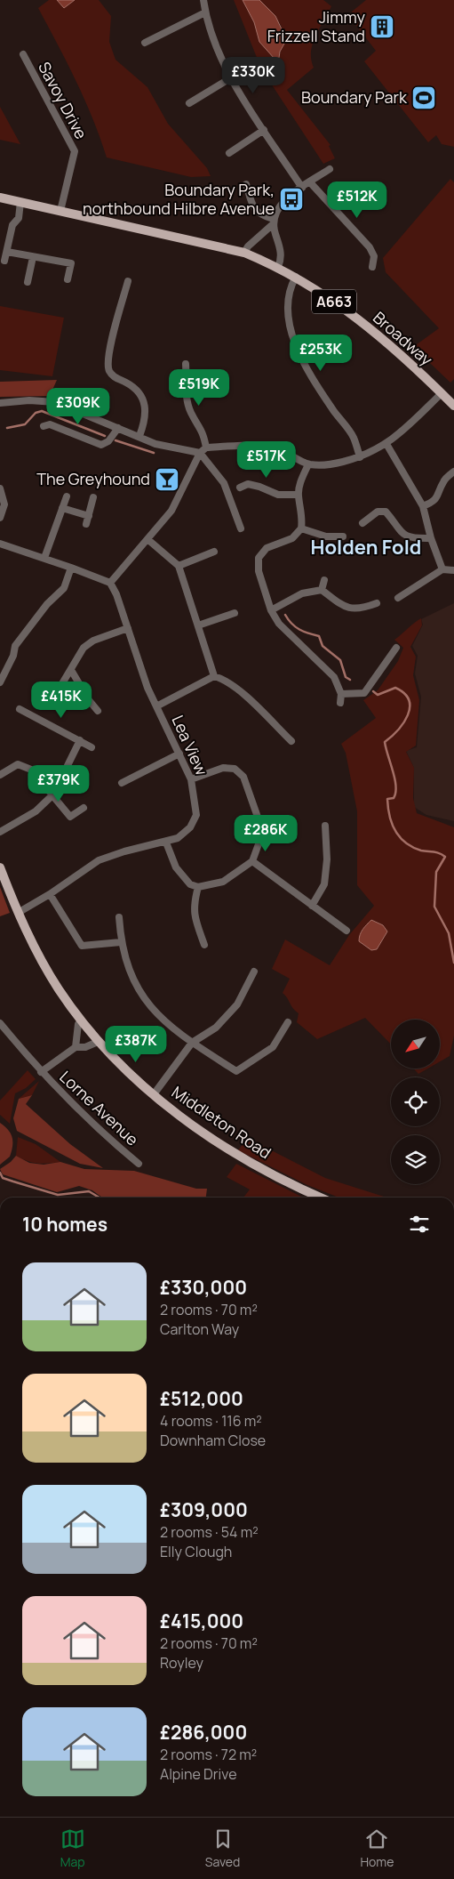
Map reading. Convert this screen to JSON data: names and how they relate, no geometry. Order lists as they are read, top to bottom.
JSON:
{
  "streets": {
    "main road": ["A663", "Broadway", "Middleton Road"],
    "street": ["Savoy Drive", "Lea View", "Lorne Avenue"]
  },
  "crossings": [
    ["Savoy Drive", "Broadway"],
    ["Lea View", "Middleton Road"]
  ],
  "districts": ["Holden Fold"],
  "places": {
    "building": ["Jimmy Frizzell Stand"],
    "sports": ["Boundary Park"],
    "bus stop": ["Boundary Park, northbound Hilbre Avenue"],
    "bar": ["The Greyhound"]
  },
  "north": "bottom left",
  "page": {
    "price": [
      "£330K",
      "£512K",
      "£253K",
      "£519K",
      "£309K",
      "£517K",
      "£415K",
      "£379K",
      "£286K",
      "£387K"
    ],
    "heading": "10 homes",
    "list": [
      {
        "name": "£330,000",
        "note": "2 rooms · 70 m² · Carlton Way"
      },
      {
        "name": "£512,000",
        "note": "4 rooms · 116 m² · Downham Close"
      },
      {
        "name": "£309,000",
        "note": "2 rooms · 54 m² · Elly Clough"
      },
      {
        "name": "£415,000",
        "note": "2 rooms · 70 m² · Royley"
      },
      {
        "name": "£286,000",
        "note": "2 rooms · 72 m² · Alpine Drive"
      }
    ],
    "tabs": ["Map", "Saved", "Home"]
  }
}
